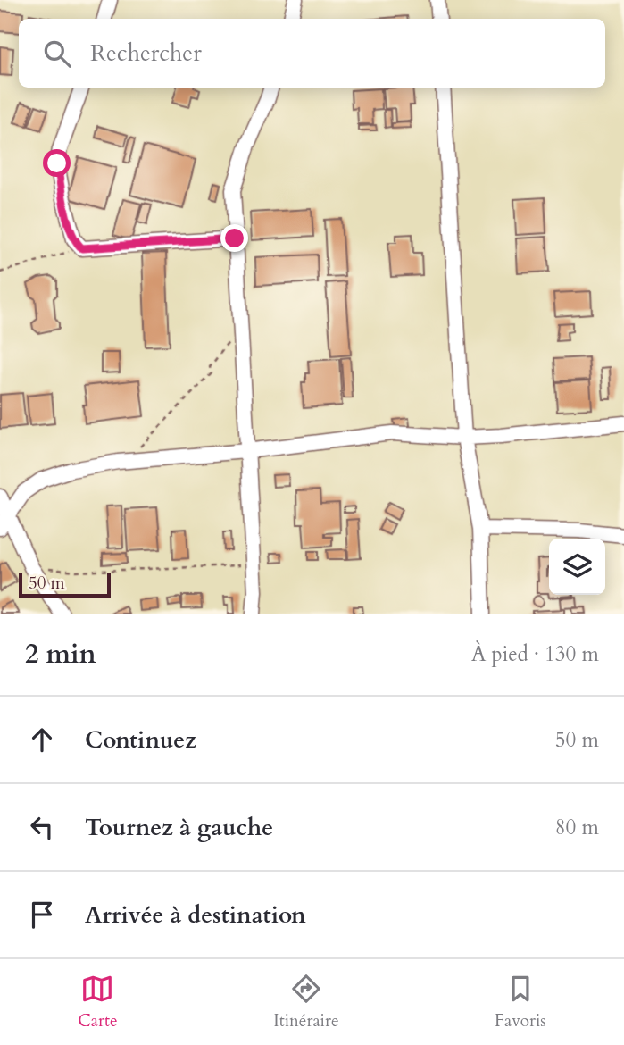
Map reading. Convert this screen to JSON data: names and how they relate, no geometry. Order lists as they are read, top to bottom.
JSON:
{
  "scale_bar": "50 m",
  "page": {
    "search": "Rechercher",
    "scale": "50 m",
    "heading": ["2 min", "À pied · 130 m"],
    "list": [
      ["Continuez", "50 m"],
      ["Tournez à gauche", "80 m"],
      "Arrivée à destination"
    ],
    "nav": ["Carte", "Itinéraire", "Favoris"]
  }
}
